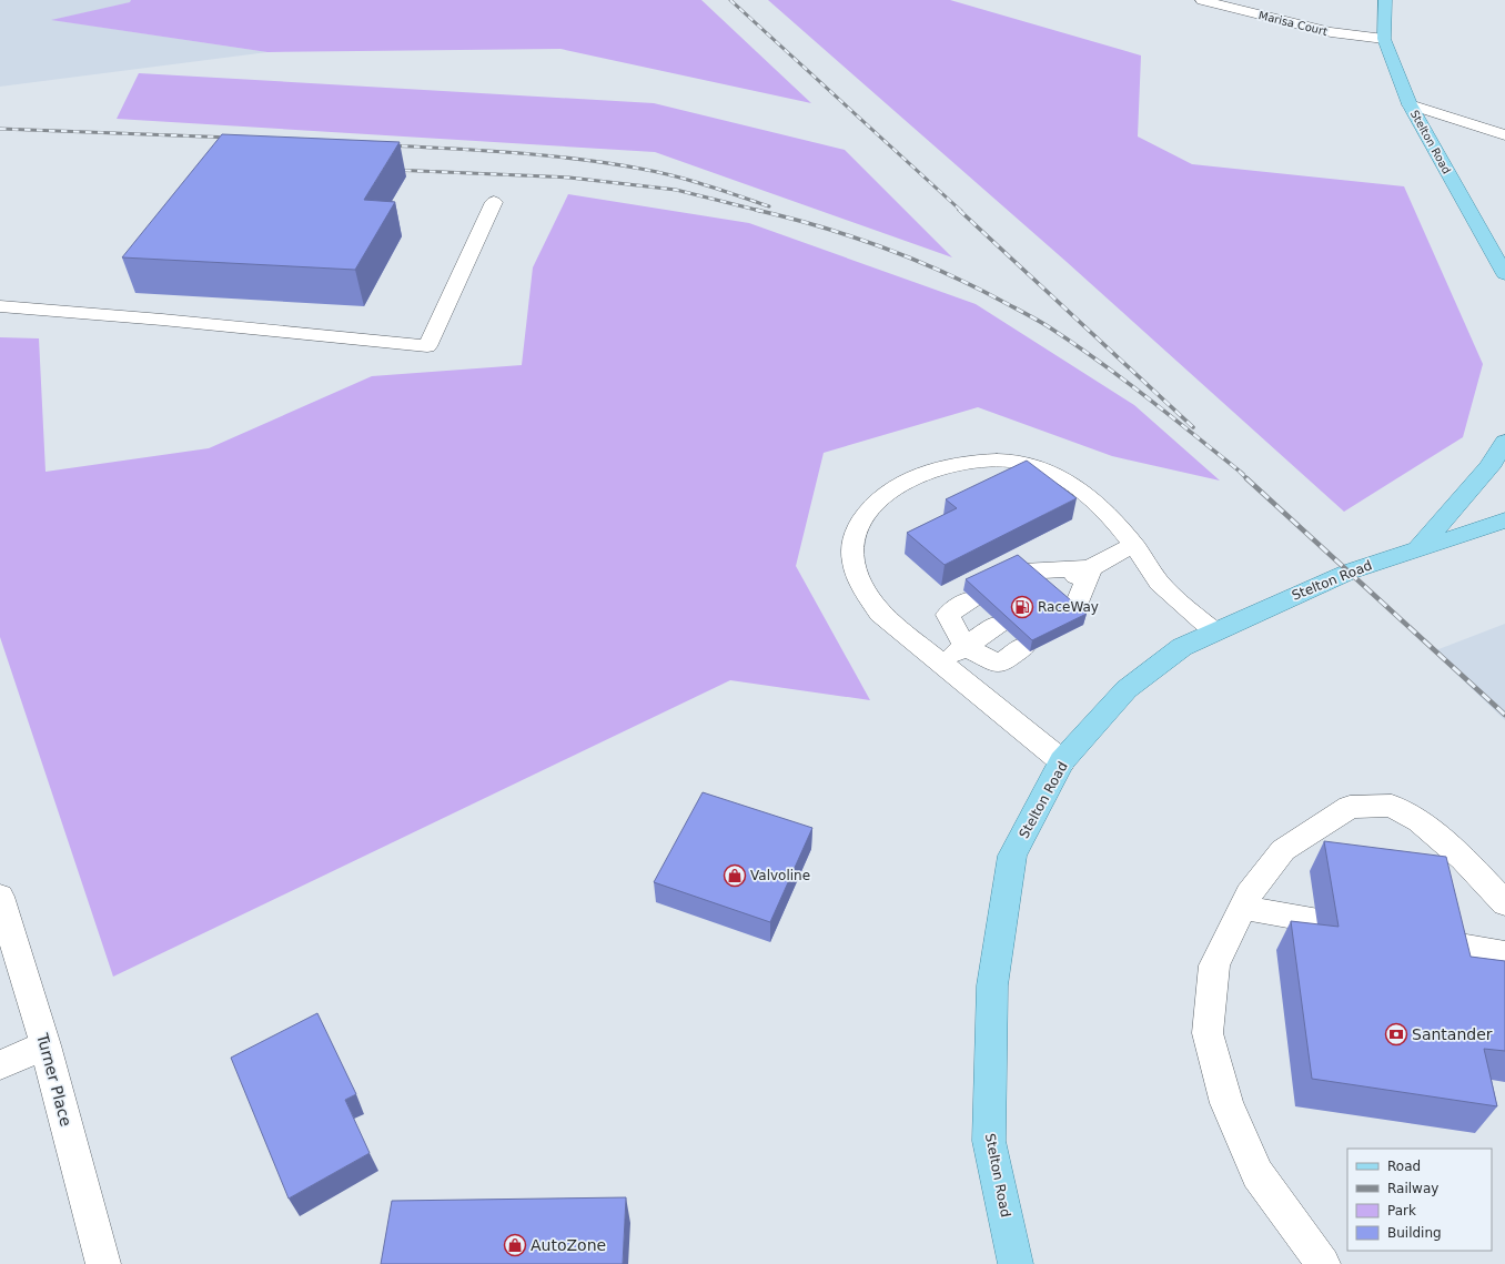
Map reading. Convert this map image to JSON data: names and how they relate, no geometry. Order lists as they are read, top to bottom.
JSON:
{
  "streets": {
    "main road": ["Stelton Road"],
    "street": ["Marisa Court", "Turner Place"]
  },
  "crossings": [
    ["Marisa Court", "Stelton Road"]
  ],
  "places": {
    "fuel station": ["RaceWay"],
    "shop": ["Valvoline", "AutoZone"],
    "bank": ["Santander"]
  },
  "legend": [
    "Road",
    "Railway",
    "Park",
    "Building"
  ]
}
